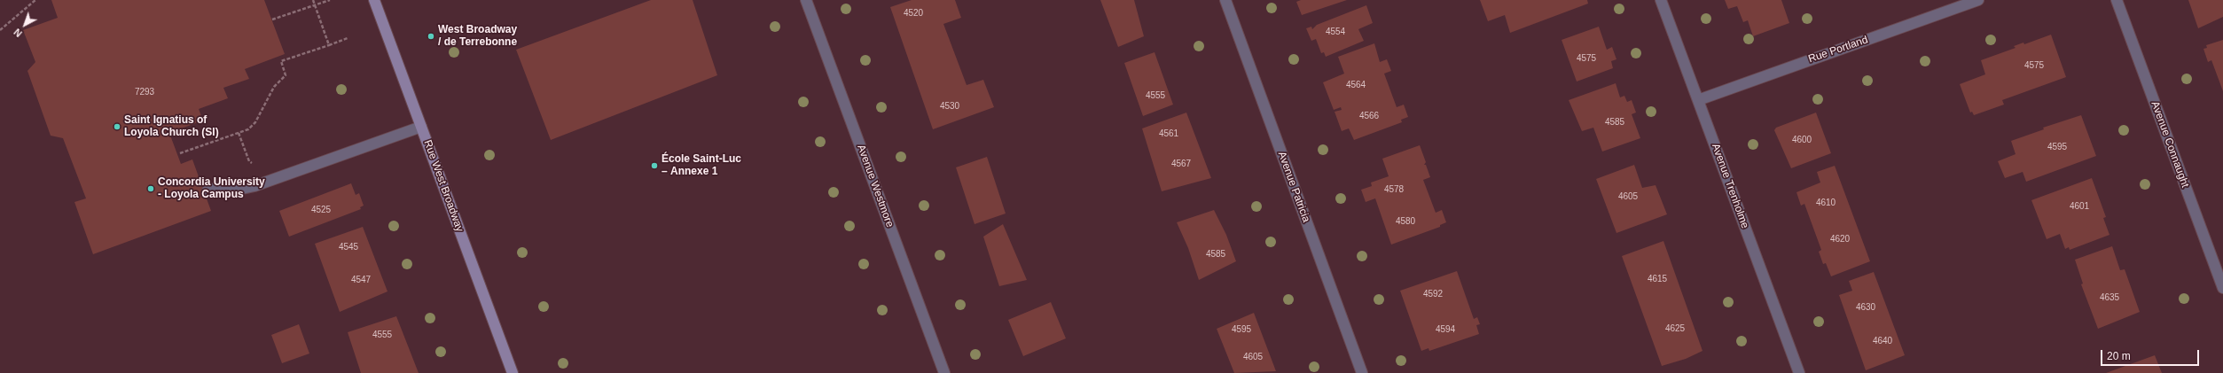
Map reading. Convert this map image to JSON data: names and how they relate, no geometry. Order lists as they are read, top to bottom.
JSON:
{
  "streets": {
    "street": [
      "Rue Portland",
      "Avenue Connaught",
      "Rue West Broadway",
      "Avenue Westmore",
      "Avenue Trenholme",
      "Avenue Patricia"
    ]
  },
  "crossings": [
    ["Rue Portland", "Avenue Trenholme"]
  ],
  "places": [
    "West Broadway / de Terrebonne",
    "Saint Ignatius of Loyola Church (SI)",
    "École Saint-Luc – Annexe 1",
    "Concordia University - Loyola Campus"
  ],
  "house_numbers": [
    "4520",
    "4554",
    "4575",
    "4575",
    "4564",
    "7293",
    "4555",
    "4530",
    "4566",
    "4585",
    "4561",
    "4600",
    "4595",
    "4567",
    "4578",
    "4605",
    "4610",
    "4601",
    "4525",
    "4580",
    "4620",
    "4545",
    "4585",
    "4615",
    "4547",
    "4592",
    "4635",
    "4630",
    "4625",
    "4595",
    "4594",
    "4555",
    "4640",
    "4605"
  ],
  "scale_bar": "20 m",
  "north": "bottom left"
}
